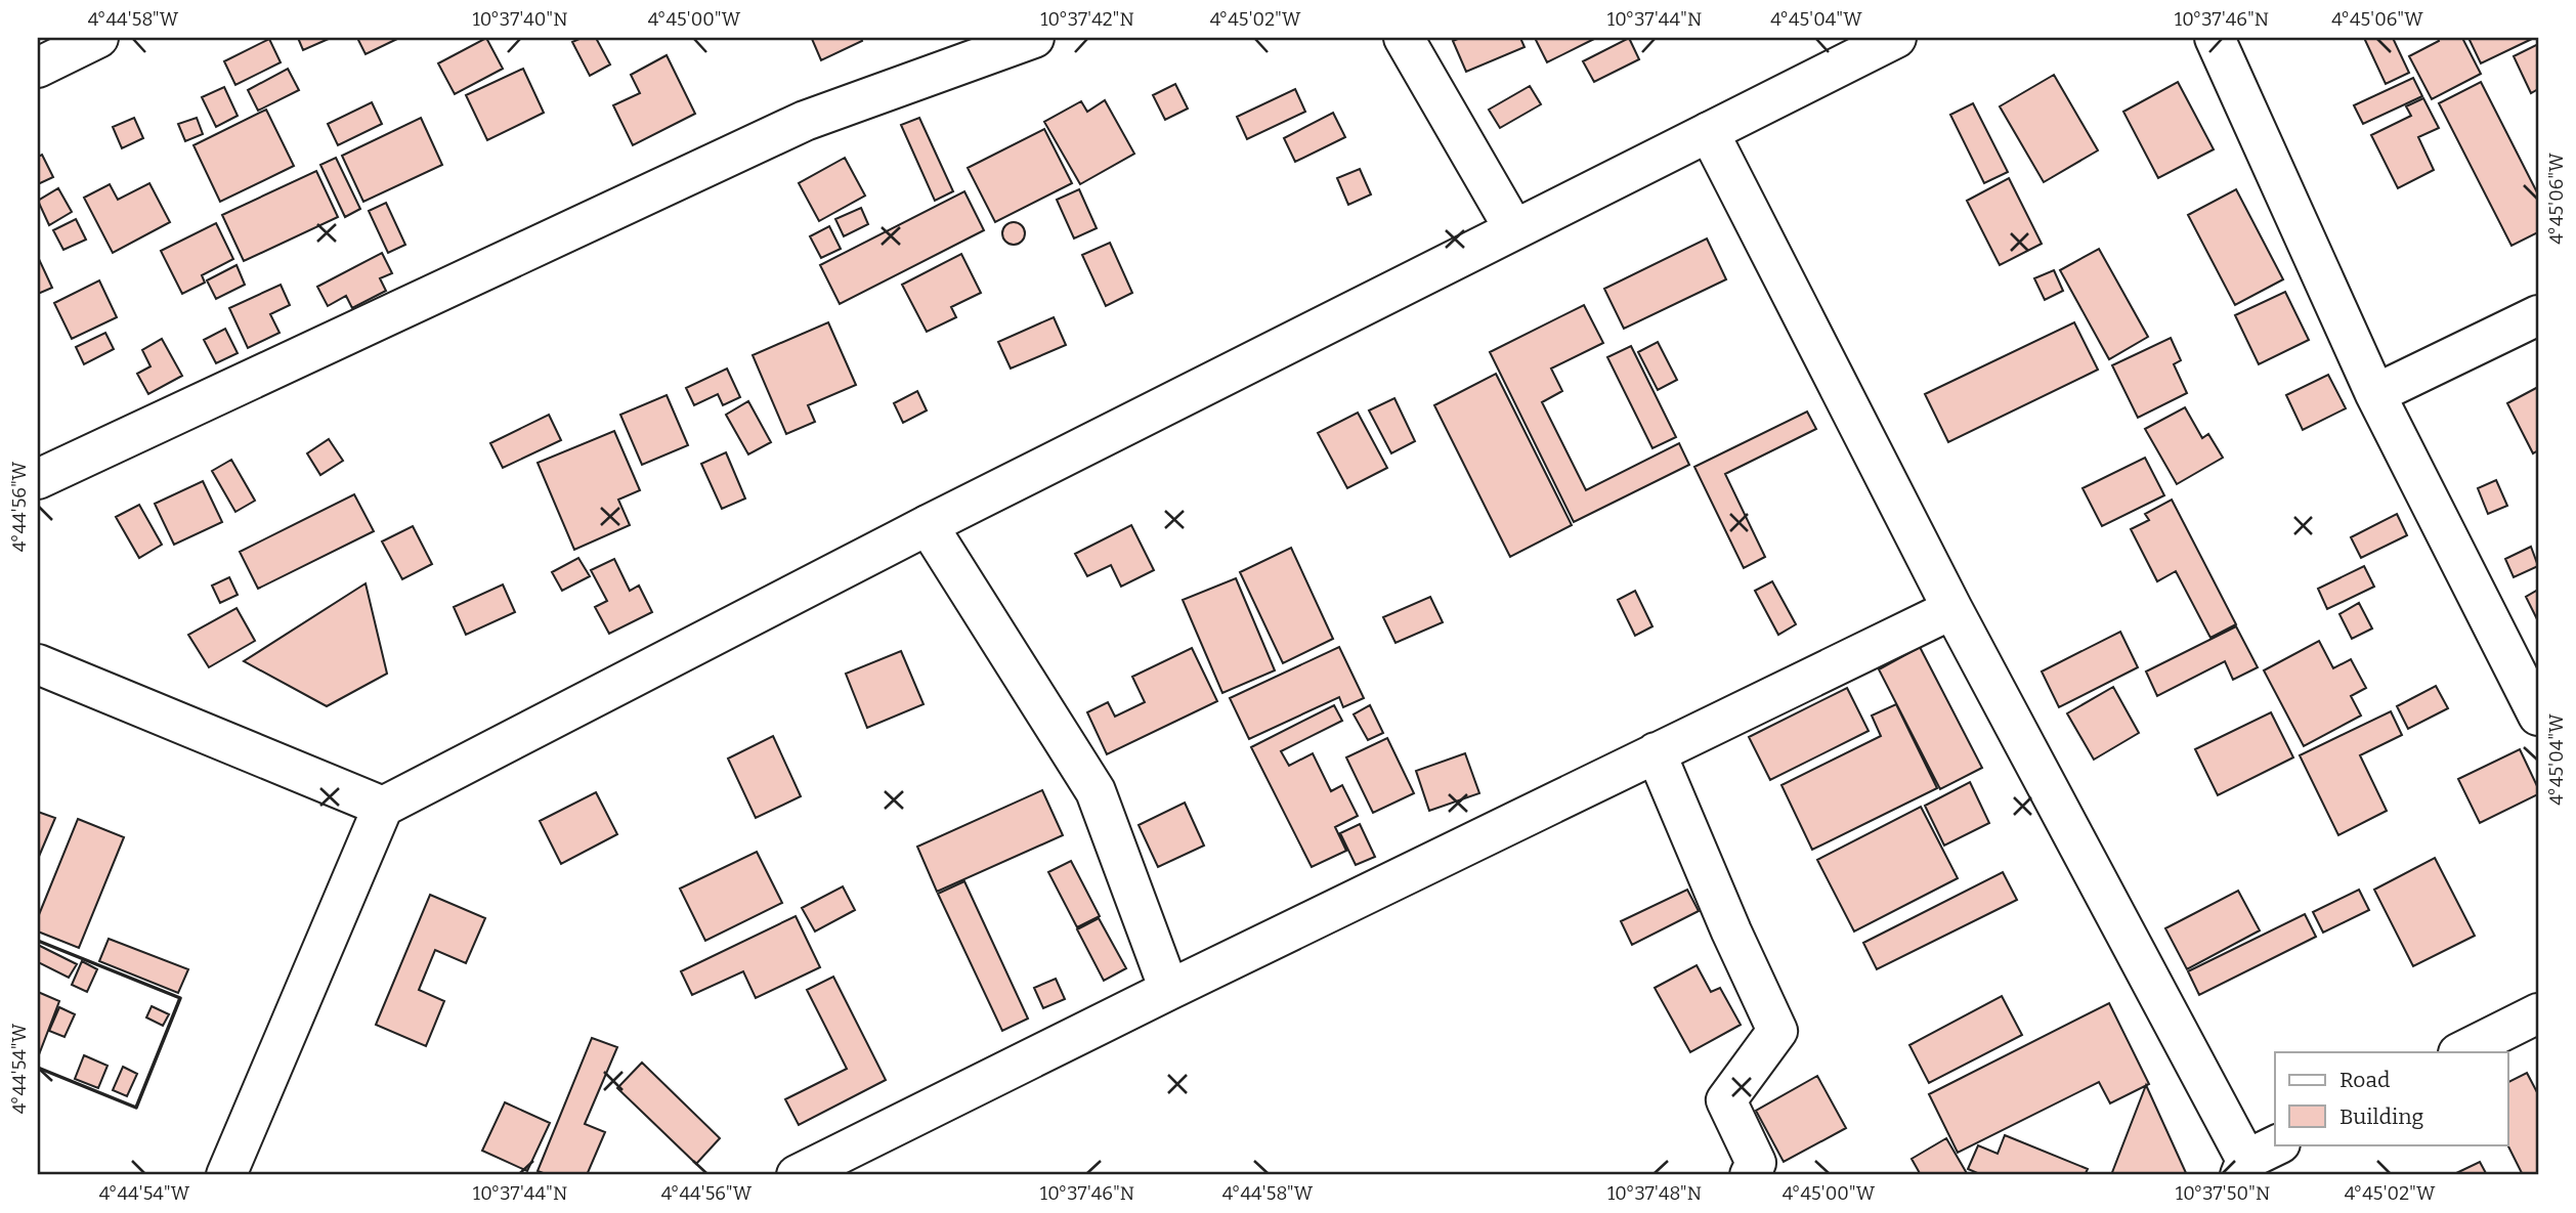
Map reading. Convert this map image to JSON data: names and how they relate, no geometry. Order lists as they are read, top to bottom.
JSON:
{
  "legend": ["Road", "Building"],
  "coordinates": [
    "4°44'58\"W",
    "10°37'40\"N",
    "4°45'00\"W",
    "10°37'42\"N",
    "4°45'02\"W",
    "10°37'44\"N",
    "4°45'04\"W",
    "10°37'46\"N",
    "4°45'06\"W",
    "4°44'56\"W",
    "4°44'54\"W",
    "10°37'48\"N",
    "10°37'50\"N"
  ]
}
